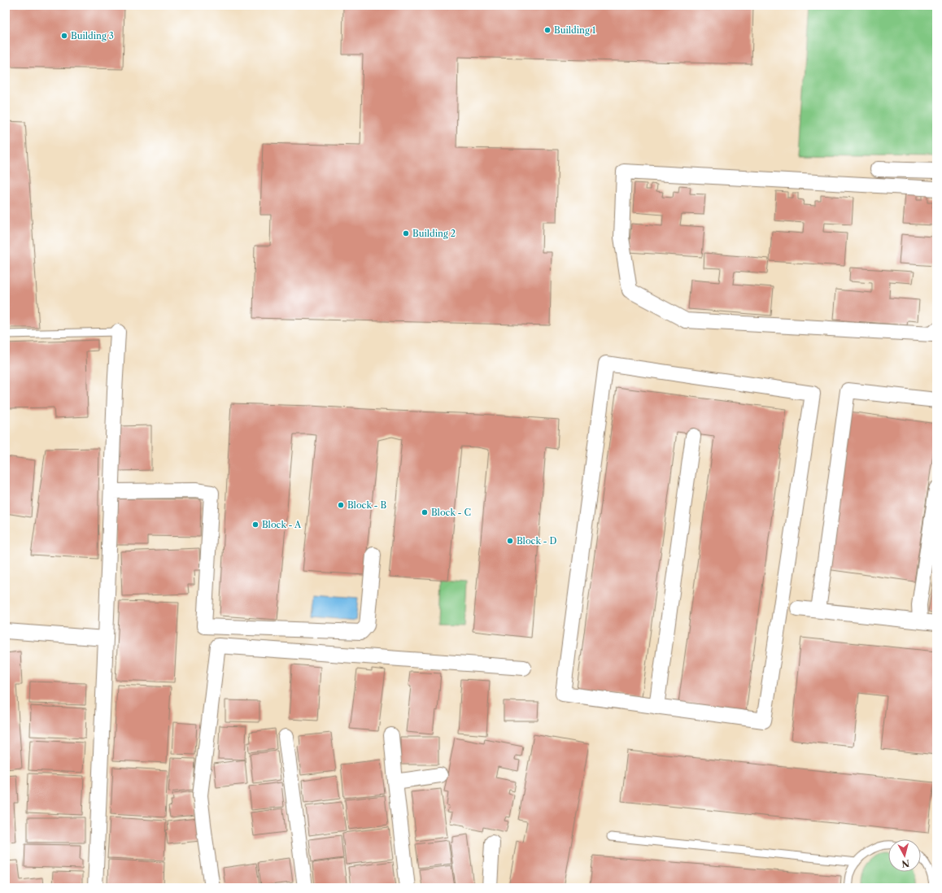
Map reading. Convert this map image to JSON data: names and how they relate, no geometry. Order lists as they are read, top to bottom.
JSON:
{
  "places": [
    "Building 1",
    "Building 3",
    "Building 2",
    "Block - B",
    "Block - C",
    "Block - A",
    "Block - D"
  ],
  "north": "bottom"
}
